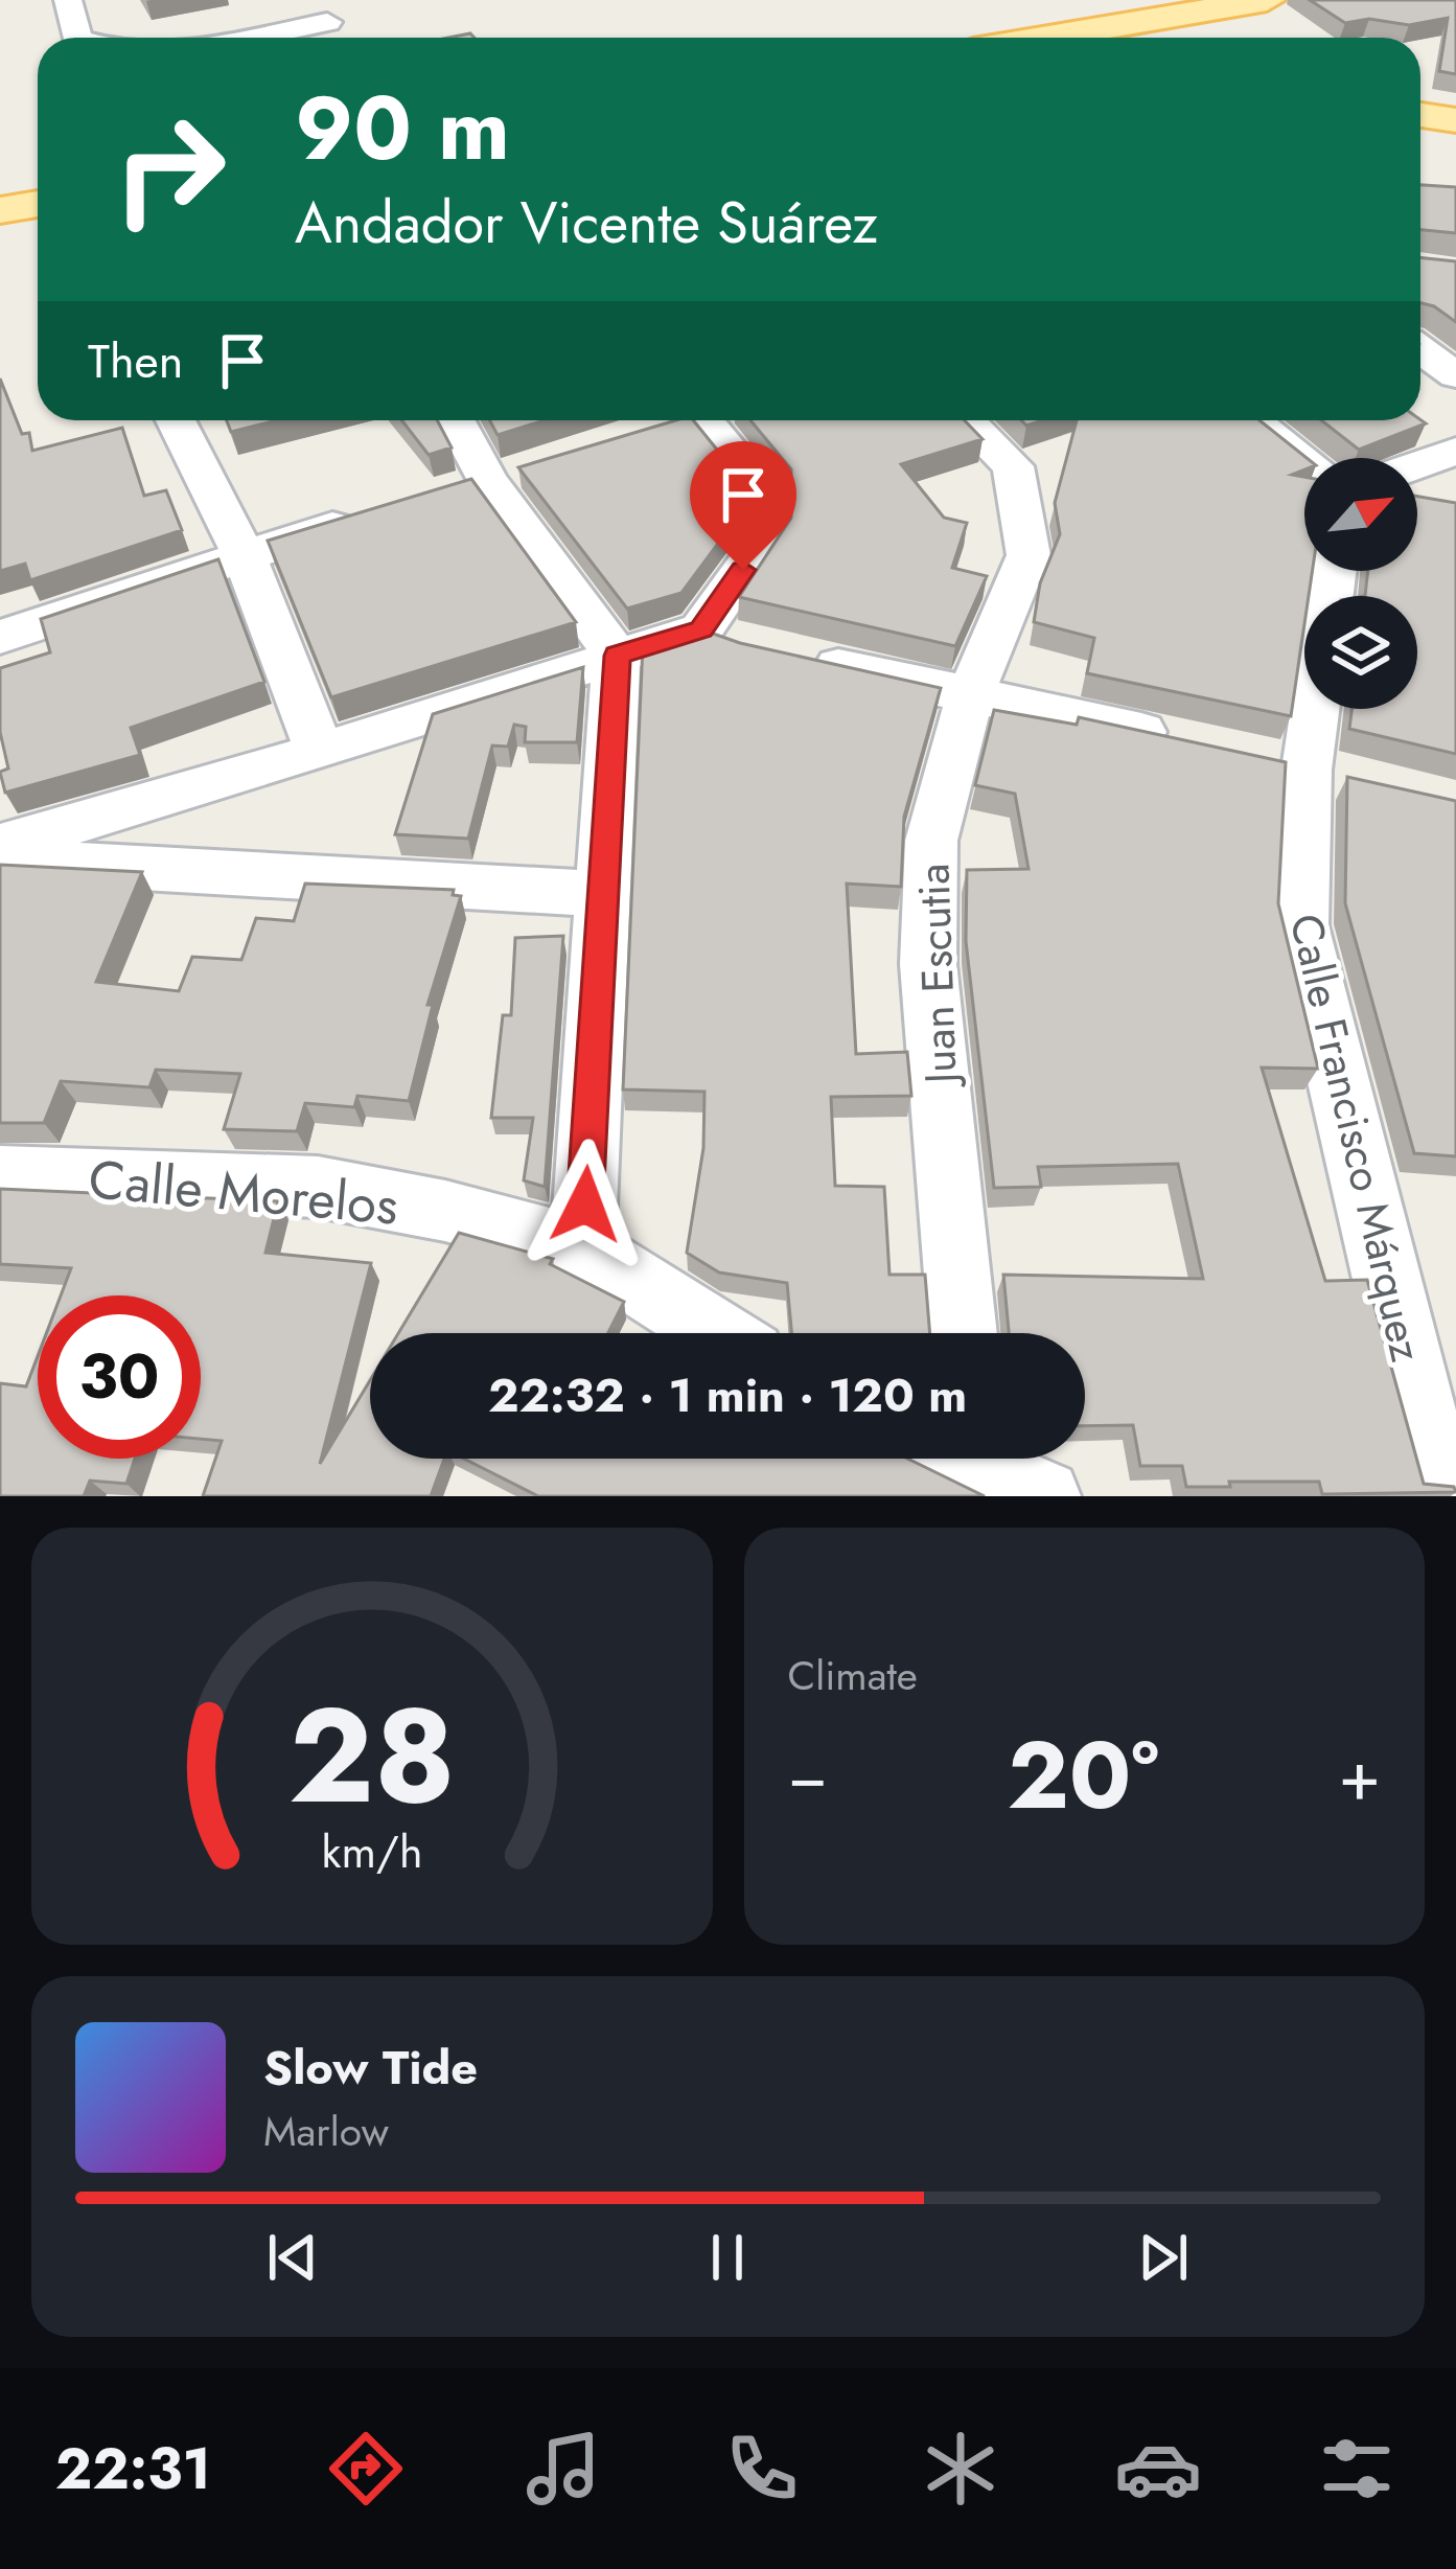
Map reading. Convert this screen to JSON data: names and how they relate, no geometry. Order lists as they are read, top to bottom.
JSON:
{
  "streets": {
    "street": ["Juan Escutia", "Calle Francisco Márquez", "Calle Morelos"]
  },
  "north": "top right",
  "page": {
    "turn": ["90 m", "Andador Vicente Suárez"],
    "then": "Then",
    "limit": "30",
    "trip": "22:32 · 1 min · 120 m",
    "tile": "Climate",
    "heat": ["−", "20°", "+"],
    "song": ["Slow Tide", "Marlow"],
    "tabs": "22:31",
    "gauge": ["28", "km/h"]
  }
}
